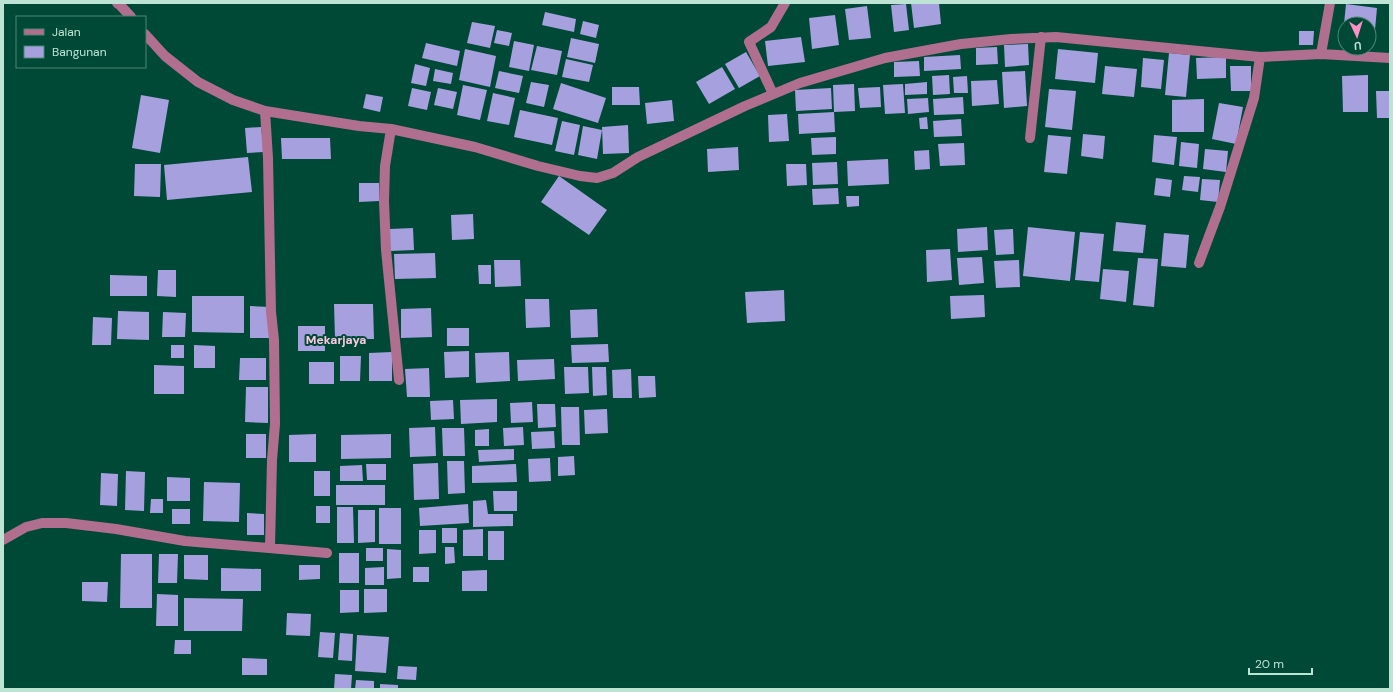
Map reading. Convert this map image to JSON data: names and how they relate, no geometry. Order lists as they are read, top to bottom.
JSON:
{
  "districts": ["Mekarjaya"],
  "legend": ["Jalan", "Bangunan"],
  "scale_bar": "20 m",
  "north": "bottom"
}
